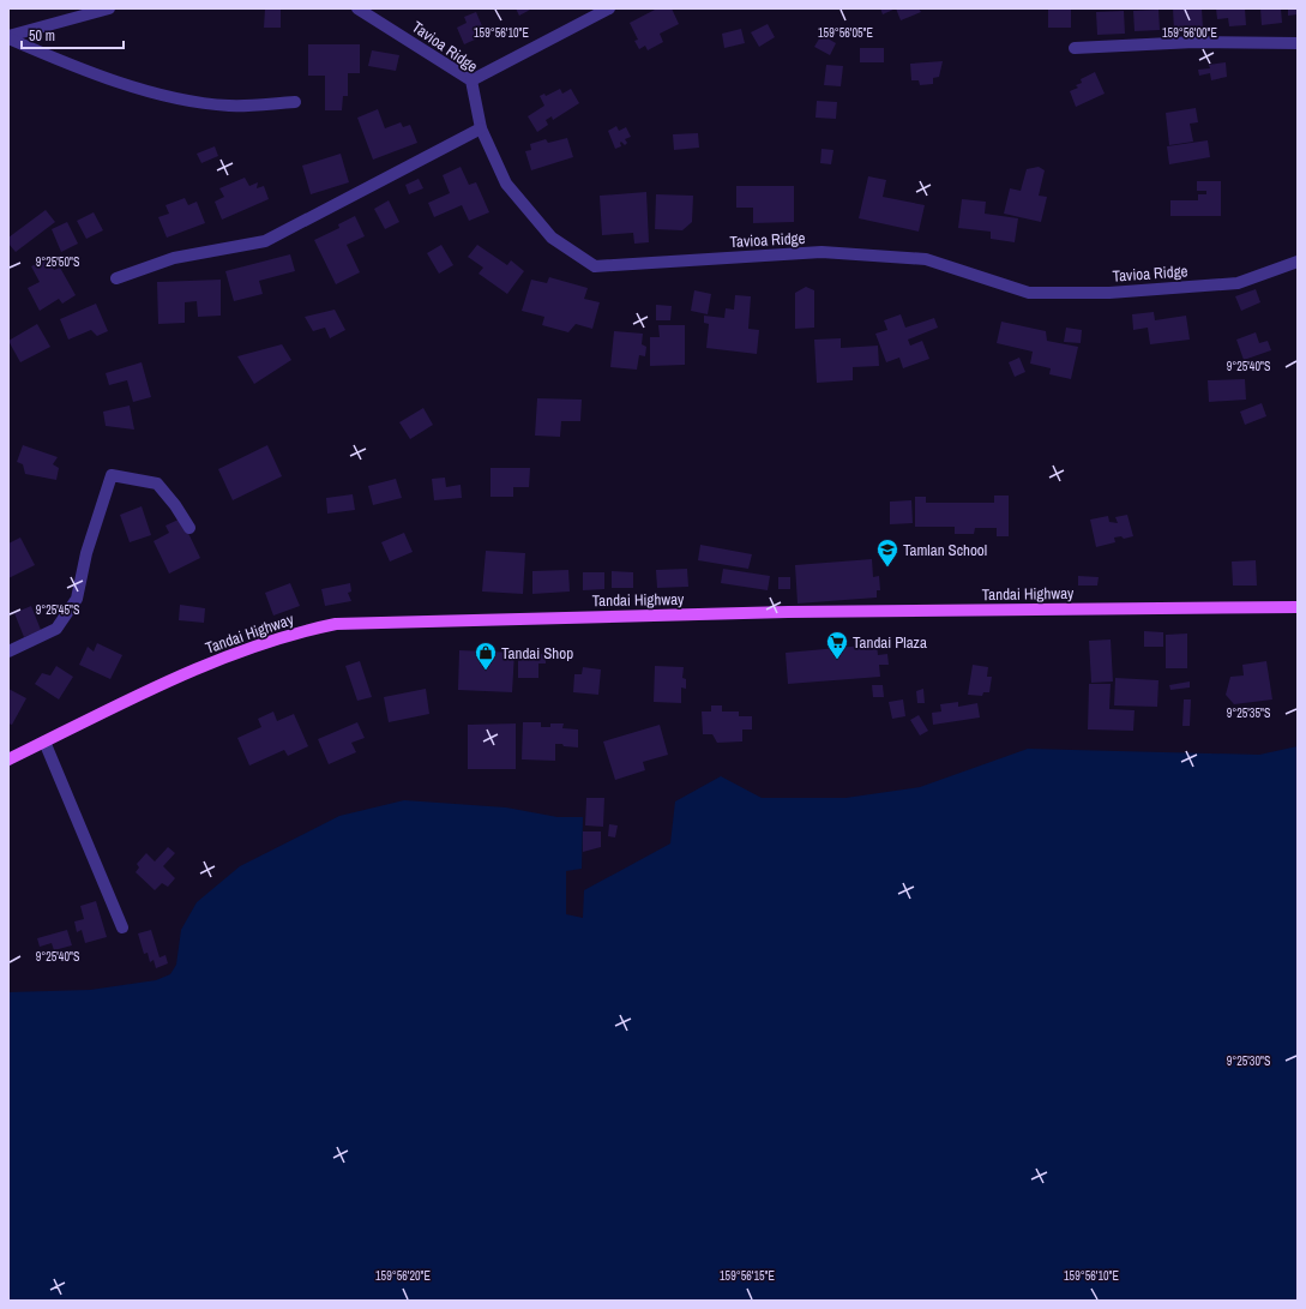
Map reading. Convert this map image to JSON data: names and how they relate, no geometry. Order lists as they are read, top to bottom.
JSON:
{
  "streets": {
    "main road": ["Tandai Highway"],
    "street": ["Tavioa Ridge"]
  },
  "places": {
    "school or university": ["Tamlan School"],
    "supermarket": ["Tandai Plaza"],
    "shop": ["Tandai Shop"]
  },
  "scale_bar": "50 m",
  "coordinates": [
    "159°56'10\"E",
    "159°56'05\"E",
    "159°56'00\"E",
    "9°25'50\"S",
    "9°25'40\"S",
    "9°25'45\"S",
    "9°25'35\"S",
    "9°25'30\"S",
    "159°56'20\"E",
    "159°56'15\"E"
  ]
}
